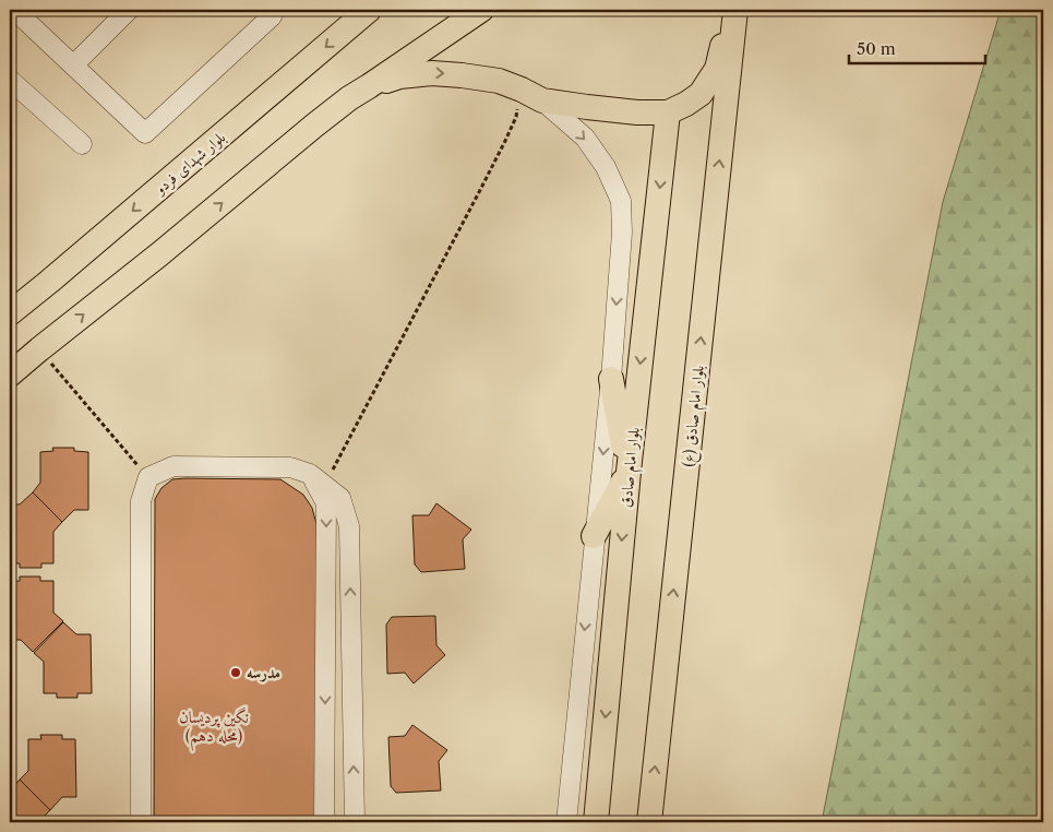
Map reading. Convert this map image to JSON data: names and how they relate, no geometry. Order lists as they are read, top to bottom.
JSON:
{
  "streets": {
    "main road": ["بلوار شهدای فردو", "بلوار امام صادق (ع)", "بلوار امام صادق"]
  },
  "one_way": ["بلوار امام صادق (ع)", "بلوار امام صادق"],
  "districts": ["نگین پردیسان (محله دهم)"],
  "places": ["مدرسه"],
  "scale_bar": "50 m"
}
